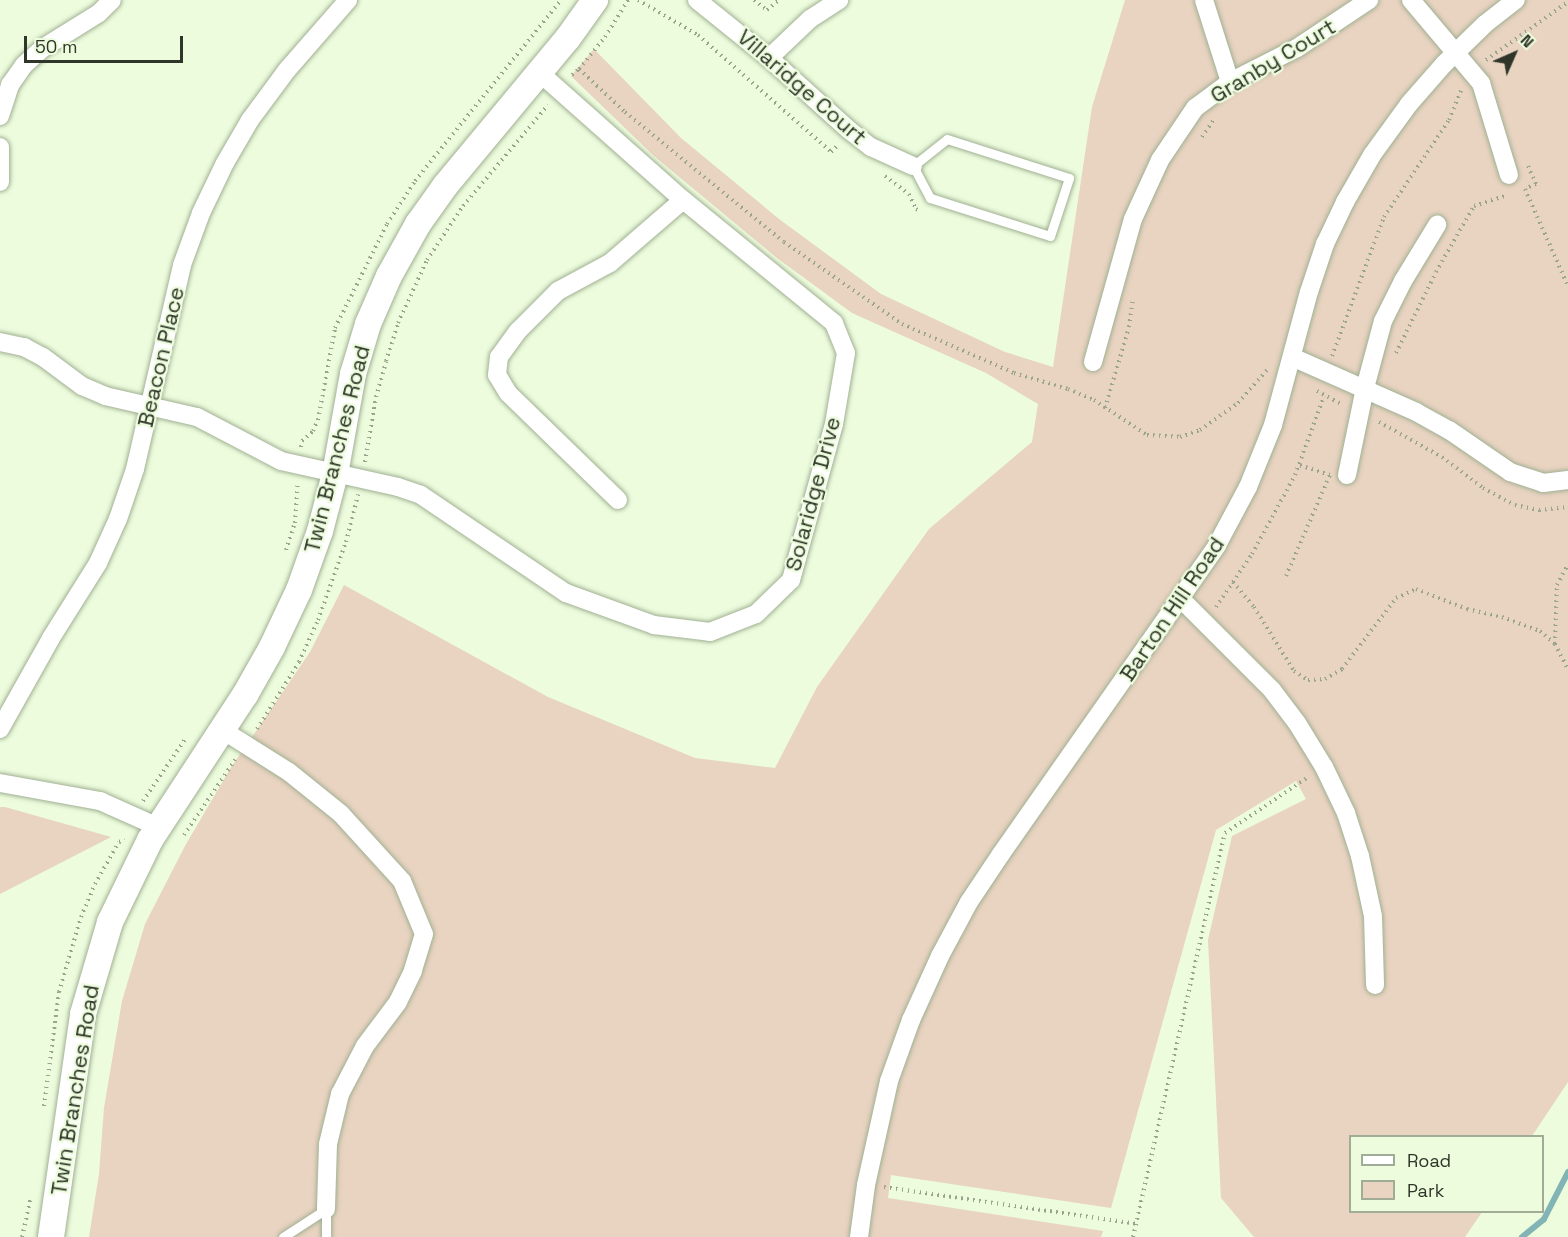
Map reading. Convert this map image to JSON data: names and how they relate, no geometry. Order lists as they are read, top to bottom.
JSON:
{
  "streets": {
    "main road": ["Twin Branches Road"],
    "street": [
      "Granby Court",
      "Villaridge Court",
      "Beacon Place",
      "Solaridge Drive",
      "Barton Hill Road"
    ]
  },
  "crossings": [
    ["Beacon Place", "Solaridge Drive"],
    ["Twin Branches Road", "Solaridge Drive"]
  ],
  "legend": ["Road", "Park"],
  "scale_bar": "50 m",
  "north": "top right"
}
